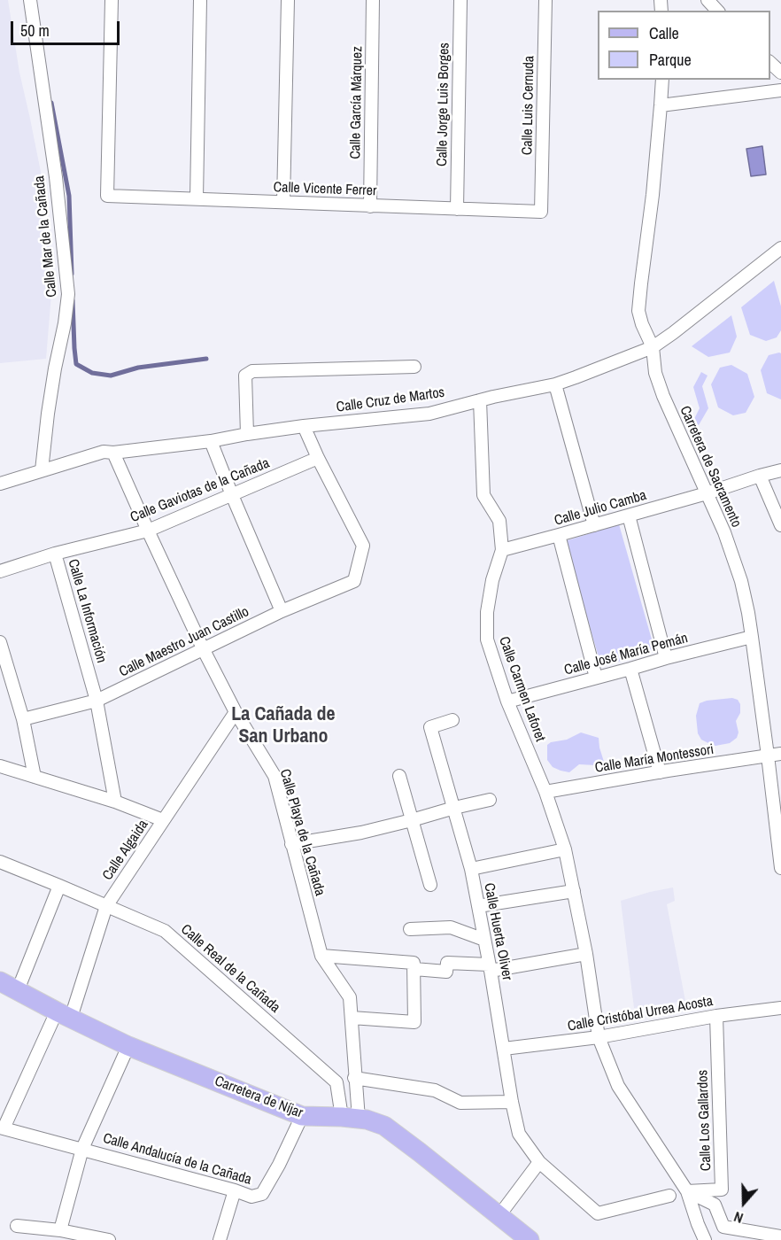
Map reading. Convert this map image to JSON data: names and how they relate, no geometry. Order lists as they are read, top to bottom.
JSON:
{
  "streets": {
    "main road": ["Carretera de Níjar"],
    "street": [
      "Calle García Márquez",
      "Calle Jorge Luis Borges",
      "Calle Luis Cernuda",
      "Calle Vicente Ferrer",
      "Calle Mar de la Cañada",
      "Calle Cruz de Martos",
      "Carretera de Sacramento",
      "Calle Gaviotas de la Cañada",
      "Calle Julio Camba",
      "Calle La Información",
      "Calle Maestro Juan Castillo",
      "Calle José María Pemán",
      "Calle Carmen Laforet",
      "Calle María Montessori",
      "Calle Playa de la Cañada",
      "Calle Algaida",
      "Calle Huerta Oliver",
      "Calle Real de la Cañada",
      "Calle Cristóbal Urrea Acosta",
      "Calle Los Gallardos",
      "Calle Andalucía de la Cañada"
    ]
  },
  "crossings": [
    ["Calle García Márquez", "Calle Vicente Ferrer"],
    ["Calle Jorge Luis Borges", "Calle Vicente Ferrer"],
    ["Calle Luis Cernuda", "Calle Vicente Ferrer"],
    ["Calle Mar de la Cañada", "Calle Cruz de Martos"],
    ["Calle Cruz de Martos", "Carretera de Sacramento"],
    ["Calle Cruz de Martos", "Calle Carmen Laforet"],
    ["Calle Cruz de Martos", "Calle Playa de la Cañada"],
    ["Carretera de Sacramento", "Calle Julio Camba"],
    ["Carretera de Sacramento", "Calle José María Pemán"],
    ["Carretera de Sacramento", "Calle María Montessori"],
    ["Calle Gaviotas de la Cañada", "Calle La Información"],
    ["Calle Gaviotas de la Cañada", "Calle Maestro Juan Castillo"],
    ["Calle Gaviotas de la Cañada", "Calle Playa de la Cañada"],
    ["Calle Julio Camba", "Calle Carmen Laforet"],
    ["Calle La Información", "Calle Maestro Juan Castillo"],
    ["Calle Maestro Juan Castillo", "Calle Playa de la Cañada"],
    ["Calle José María Pemán", "Calle Carmen Laforet"],
    ["Calle Carmen Laforet", "Calle María Montessori"],
    ["Calle Carmen Laforet", "Calle Cristóbal Urrea Acosta"],
    ["Calle Carmen Laforet", "Calle Los Gallardos"],
    ["Calle Playa de la Cañada", "Calle Algaida"],
    ["Calle Playa de la Cañada", "Calle Real de la Cañada"],
    ["Calle Playa de la Cañada", "Carretera de Níjar"],
    ["Calle Algaida", "Calle Real de la Cañada"],
    ["Calle Algaida", "Carretera de Níjar"],
    ["Calle Algaida", "Calle Andalucía de la Cañada"],
    ["Calle Huerta Oliver", "Calle Cristóbal Urrea Acosta"],
    ["Calle Real de la Cañada", "Carretera de Níjar"],
    ["Calle Cristóbal Urrea Acosta", "Calle Los Gallardos"],
    ["Carretera de Níjar", "Calle Andalucía de la Cañada"]
  ],
  "districts": ["La Cañada de San Urbano"],
  "legend": ["Calle", "Parque"],
  "scale_bar": "50 m",
  "north": "bottom"
}
